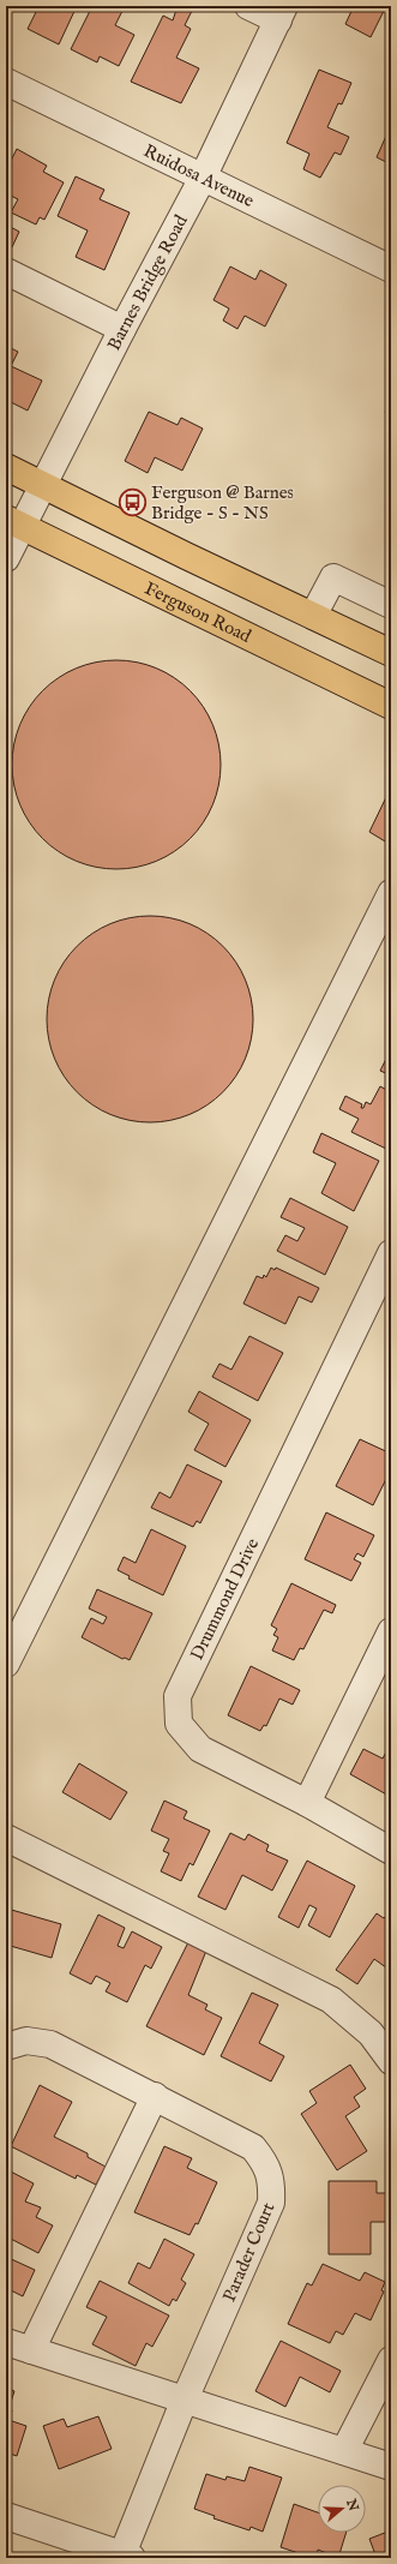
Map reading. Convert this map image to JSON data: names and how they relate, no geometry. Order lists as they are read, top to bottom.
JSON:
{
  "streets": {
    "main road": ["Ferguson Road"],
    "street": [
      "Ruidosa Avenue",
      "Barnes Bridge Road",
      "Drummond Drive",
      "Parader Court"
    ]
  },
  "crossings": [
    ["Ruidosa Avenue", "Barnes Bridge Road"],
    ["Barnes Bridge Road", "Ferguson Road"]
  ],
  "places": {
    "bus stop": ["Ferguson @ Barnes Bridge - S - NS"]
  },
  "north": "right"
}
